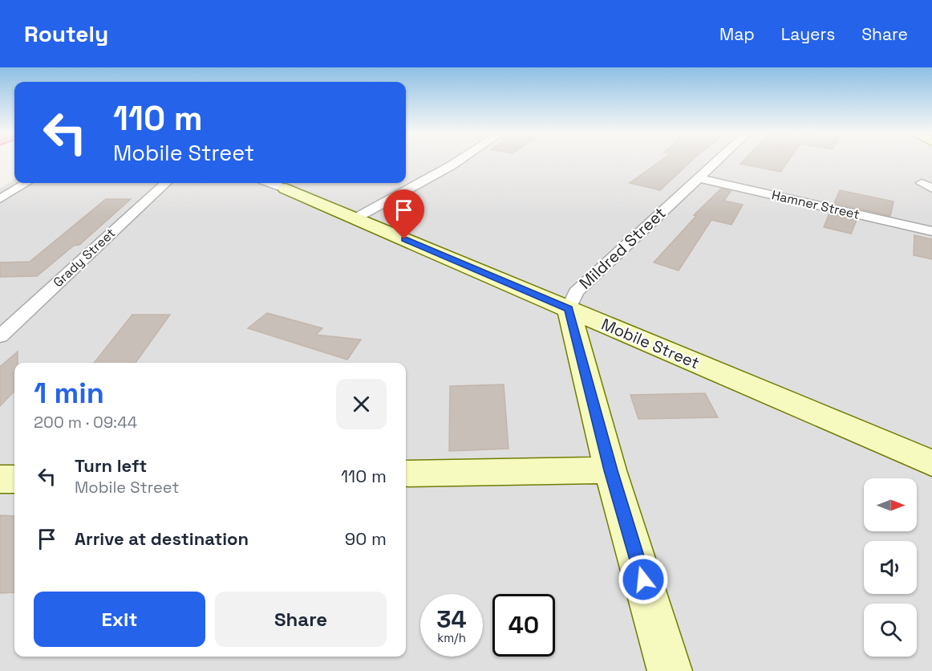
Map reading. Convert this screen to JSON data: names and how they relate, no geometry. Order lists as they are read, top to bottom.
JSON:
{
  "streets": {
    "street": [
      "Hamner Street",
      "Mildred Street",
      "Grady Street",
      "Mobile Street"
    ]
  },
  "crossings": [
    ["Hamner Street", "Mildred Street"],
    ["Mildred Street", "Mobile Street"]
  ],
  "north": "right",
  "page": {
    "header": "Routely",
    "nav": ["Map", "Layers", "Share"],
    "turn": ["110 m", "Mobile Street"],
    "heading": ["1 min", "200 m · 09:44"],
    "list": [
      {
        "name": "Turn left",
        "note": "Mobile Street",
        "value": "110 m"
      },
      {
        "name": "Arrive at destination",
        "value": "90 m"
      }
    ],
    "buttons": ["Exit", "Share"],
    "speed": "34 km/h",
    "limit": "40"
  }
}
